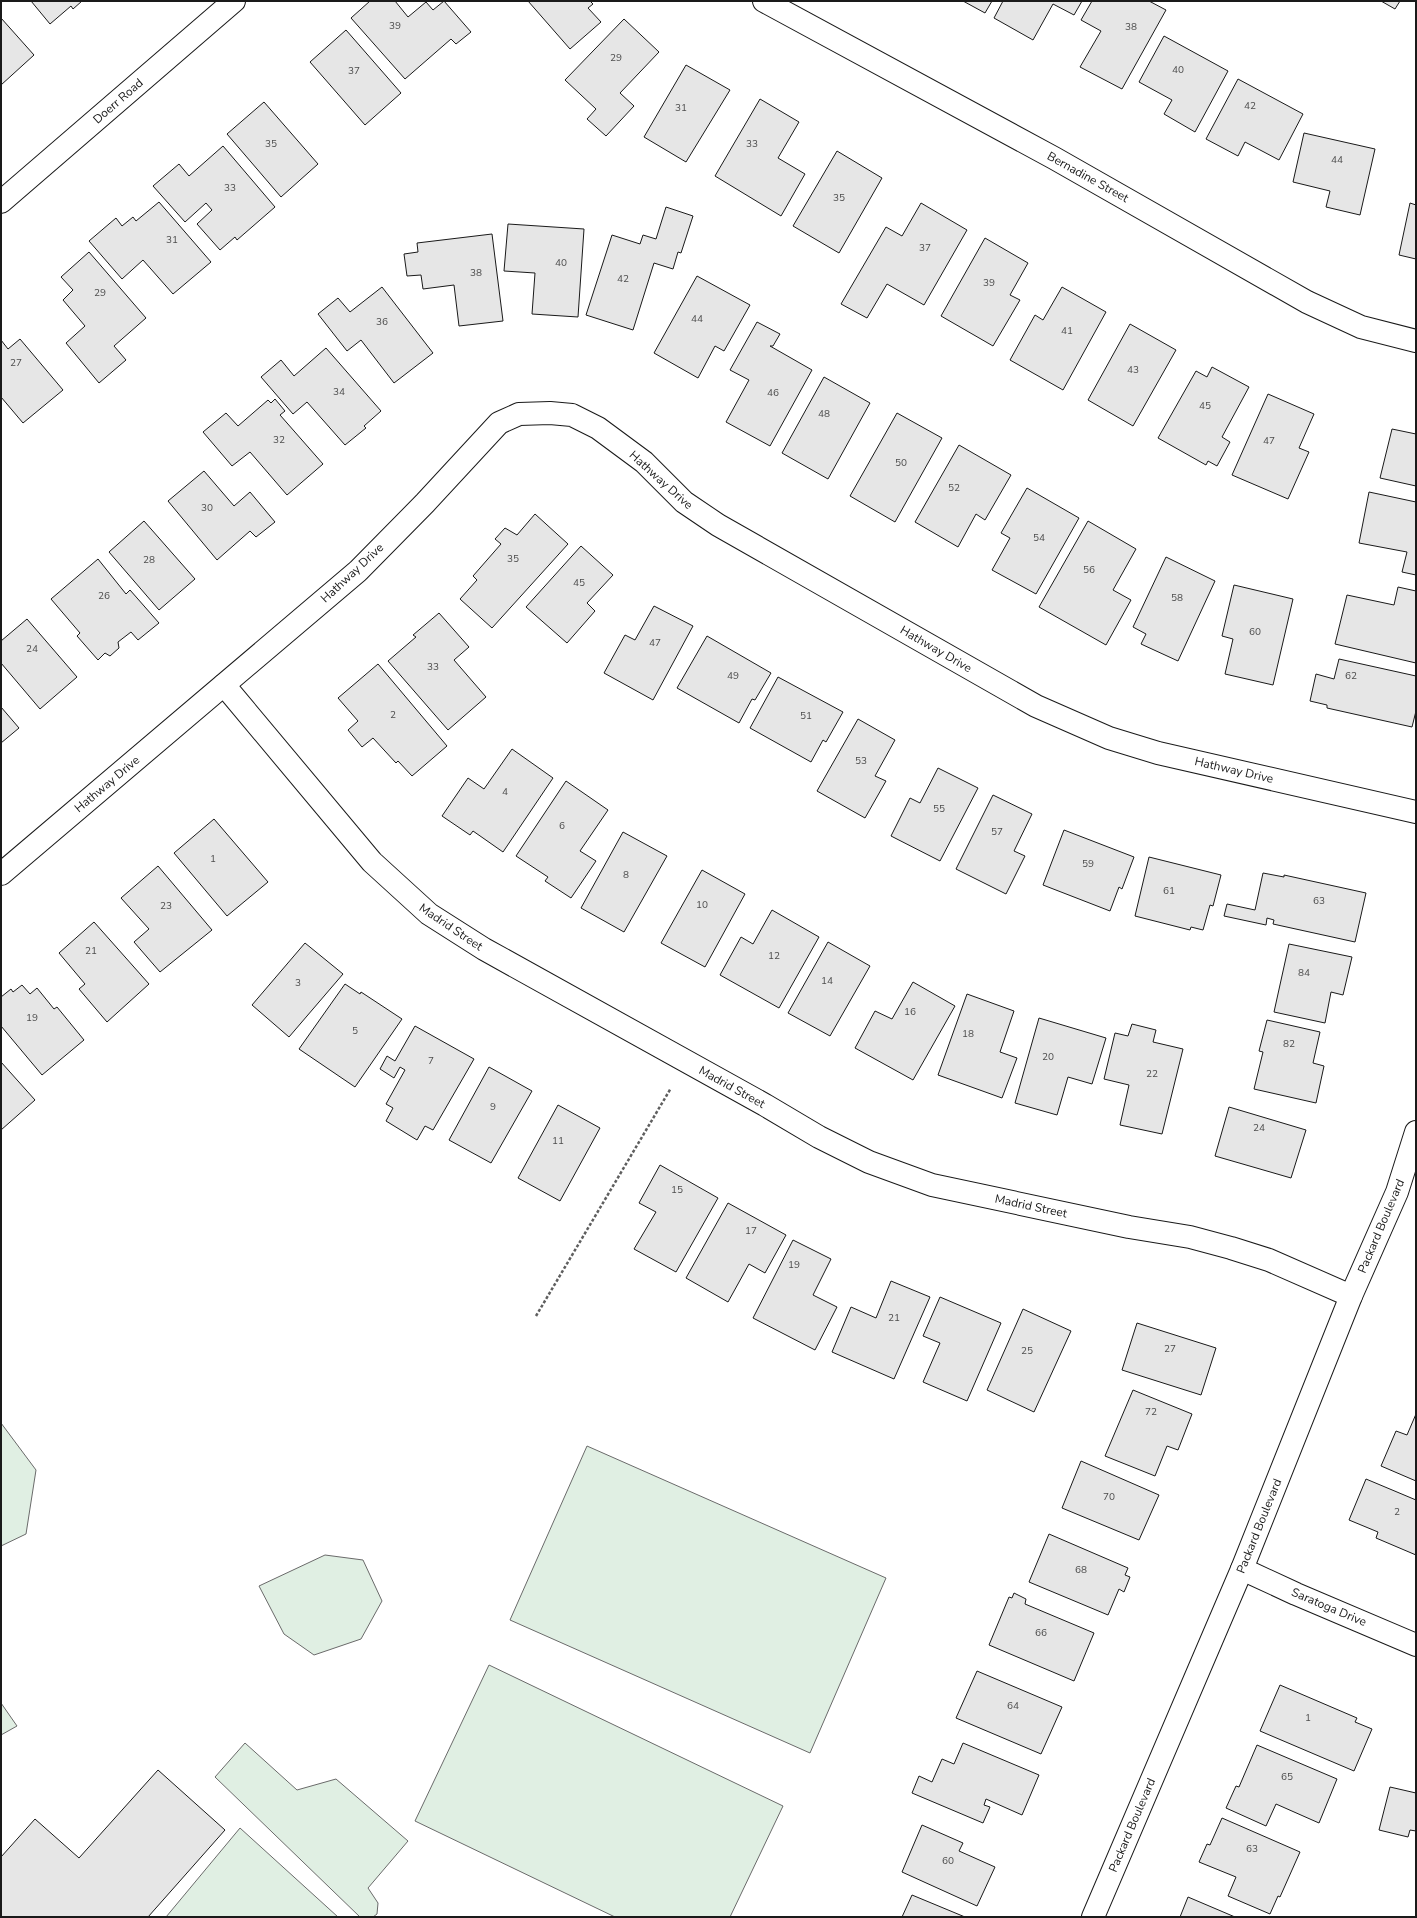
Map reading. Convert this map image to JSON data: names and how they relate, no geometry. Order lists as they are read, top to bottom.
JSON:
{
  "streets": {
    "street": [
      "Doerr Road",
      "Bernadine Street",
      "Hathway Drive",
      "Madrid Street",
      "Packard Boulevard",
      "Saratoga Drive"
    ]
  },
  "crossings": [
    ["Hathway Drive", "Madrid Street"],
    ["Madrid Street", "Packard Boulevard"],
    ["Packard Boulevard", "Saratoga Drive"]
  ],
  "house_numbers": [
    "39",
    "38",
    "29",
    "40",
    "37",
    "42",
    "31",
    "35",
    "33",
    "44",
    "33",
    "35",
    "31",
    "37",
    "40",
    "38",
    "42",
    "39",
    "29",
    "44",
    "36",
    "41",
    "27",
    "43",
    "34",
    "46",
    "45",
    "48",
    "32",
    "47",
    "50",
    "52",
    "30",
    "54",
    "35",
    "28",
    "56",
    "45",
    "26",
    "58",
    "60",
    "47",
    "24",
    "33",
    "49",
    "62",
    "2",
    "51",
    "53",
    "4",
    "55",
    "6",
    "57",
    "1",
    "59",
    "8",
    "61",
    "63",
    "10",
    "23",
    "21",
    "12",
    "84",
    "14",
    "3",
    "16",
    "19",
    "5",
    "18",
    "82",
    "20",
    "7",
    "22",
    "9",
    "24",
    "11",
    "15",
    "17",
    "19",
    "21",
    "27",
    "25",
    "72",
    "70",
    "2",
    "68",
    "66",
    "64",
    "1",
    "65",
    "63",
    "60"
  ]
}
